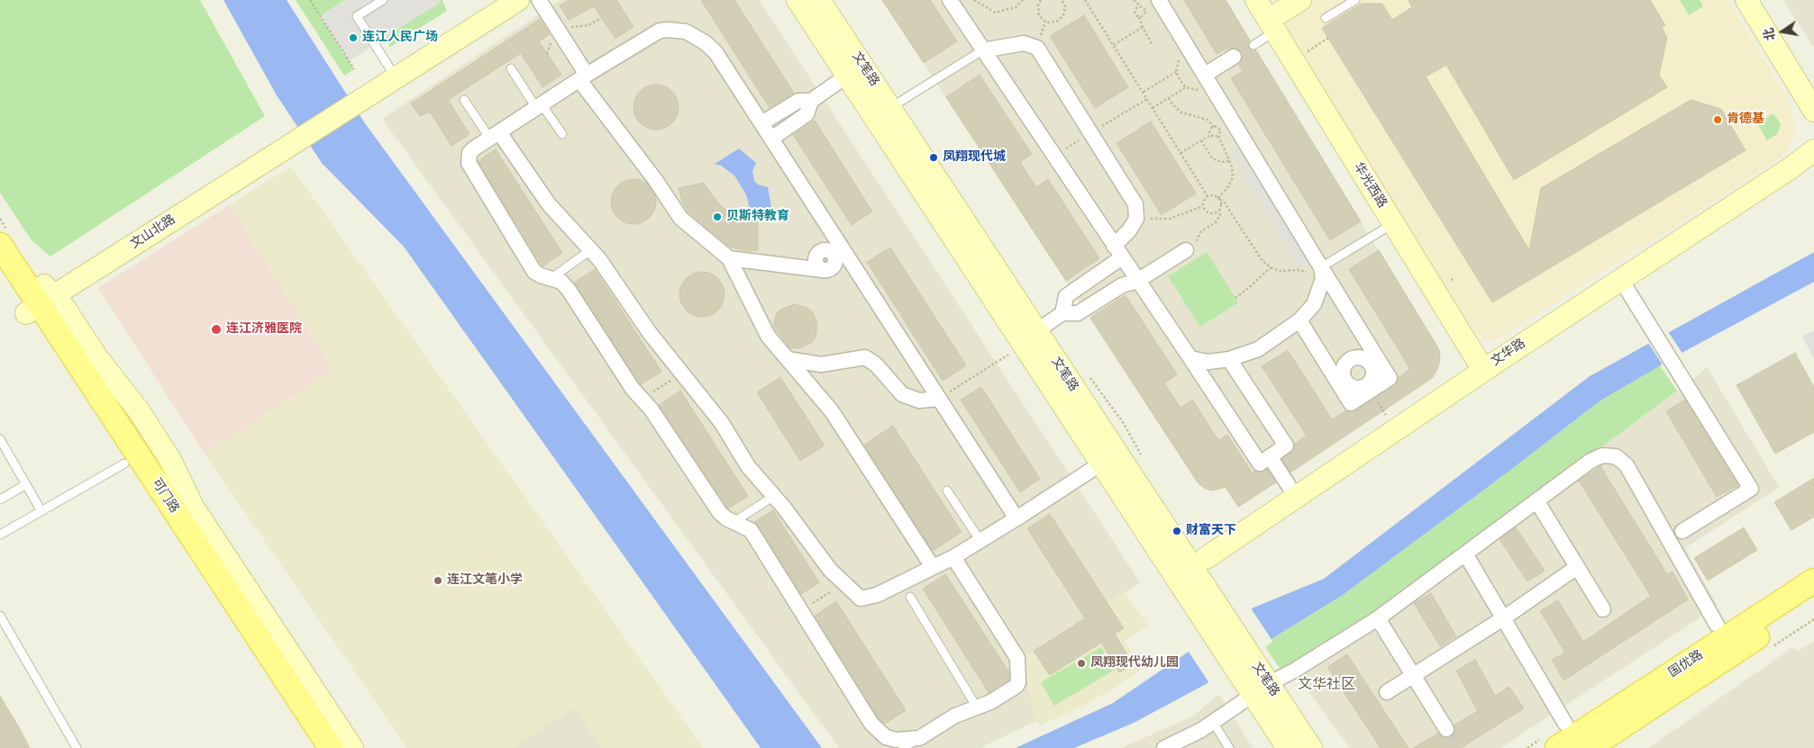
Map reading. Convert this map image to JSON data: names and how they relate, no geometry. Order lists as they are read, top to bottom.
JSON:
{
  "streets": {
    "main road": [
      "文笔路",
      "华光西路",
      "文山北路",
      "文华路",
      "可门路",
      "国优路"
    ]
  },
  "crossings": [
    ["华光西路", "文华路"],
    ["文山北路", "可门路"]
  ],
  "districts": ["文华社区"],
  "places": [
    "连江人民广场",
    "肯德基",
    "凤翔现代城",
    "贝斯特教育",
    "连江济雅医院",
    "财富天下",
    "连江文笔小学",
    "凤翔现代幼儿园"
  ],
  "north": "left"
}
